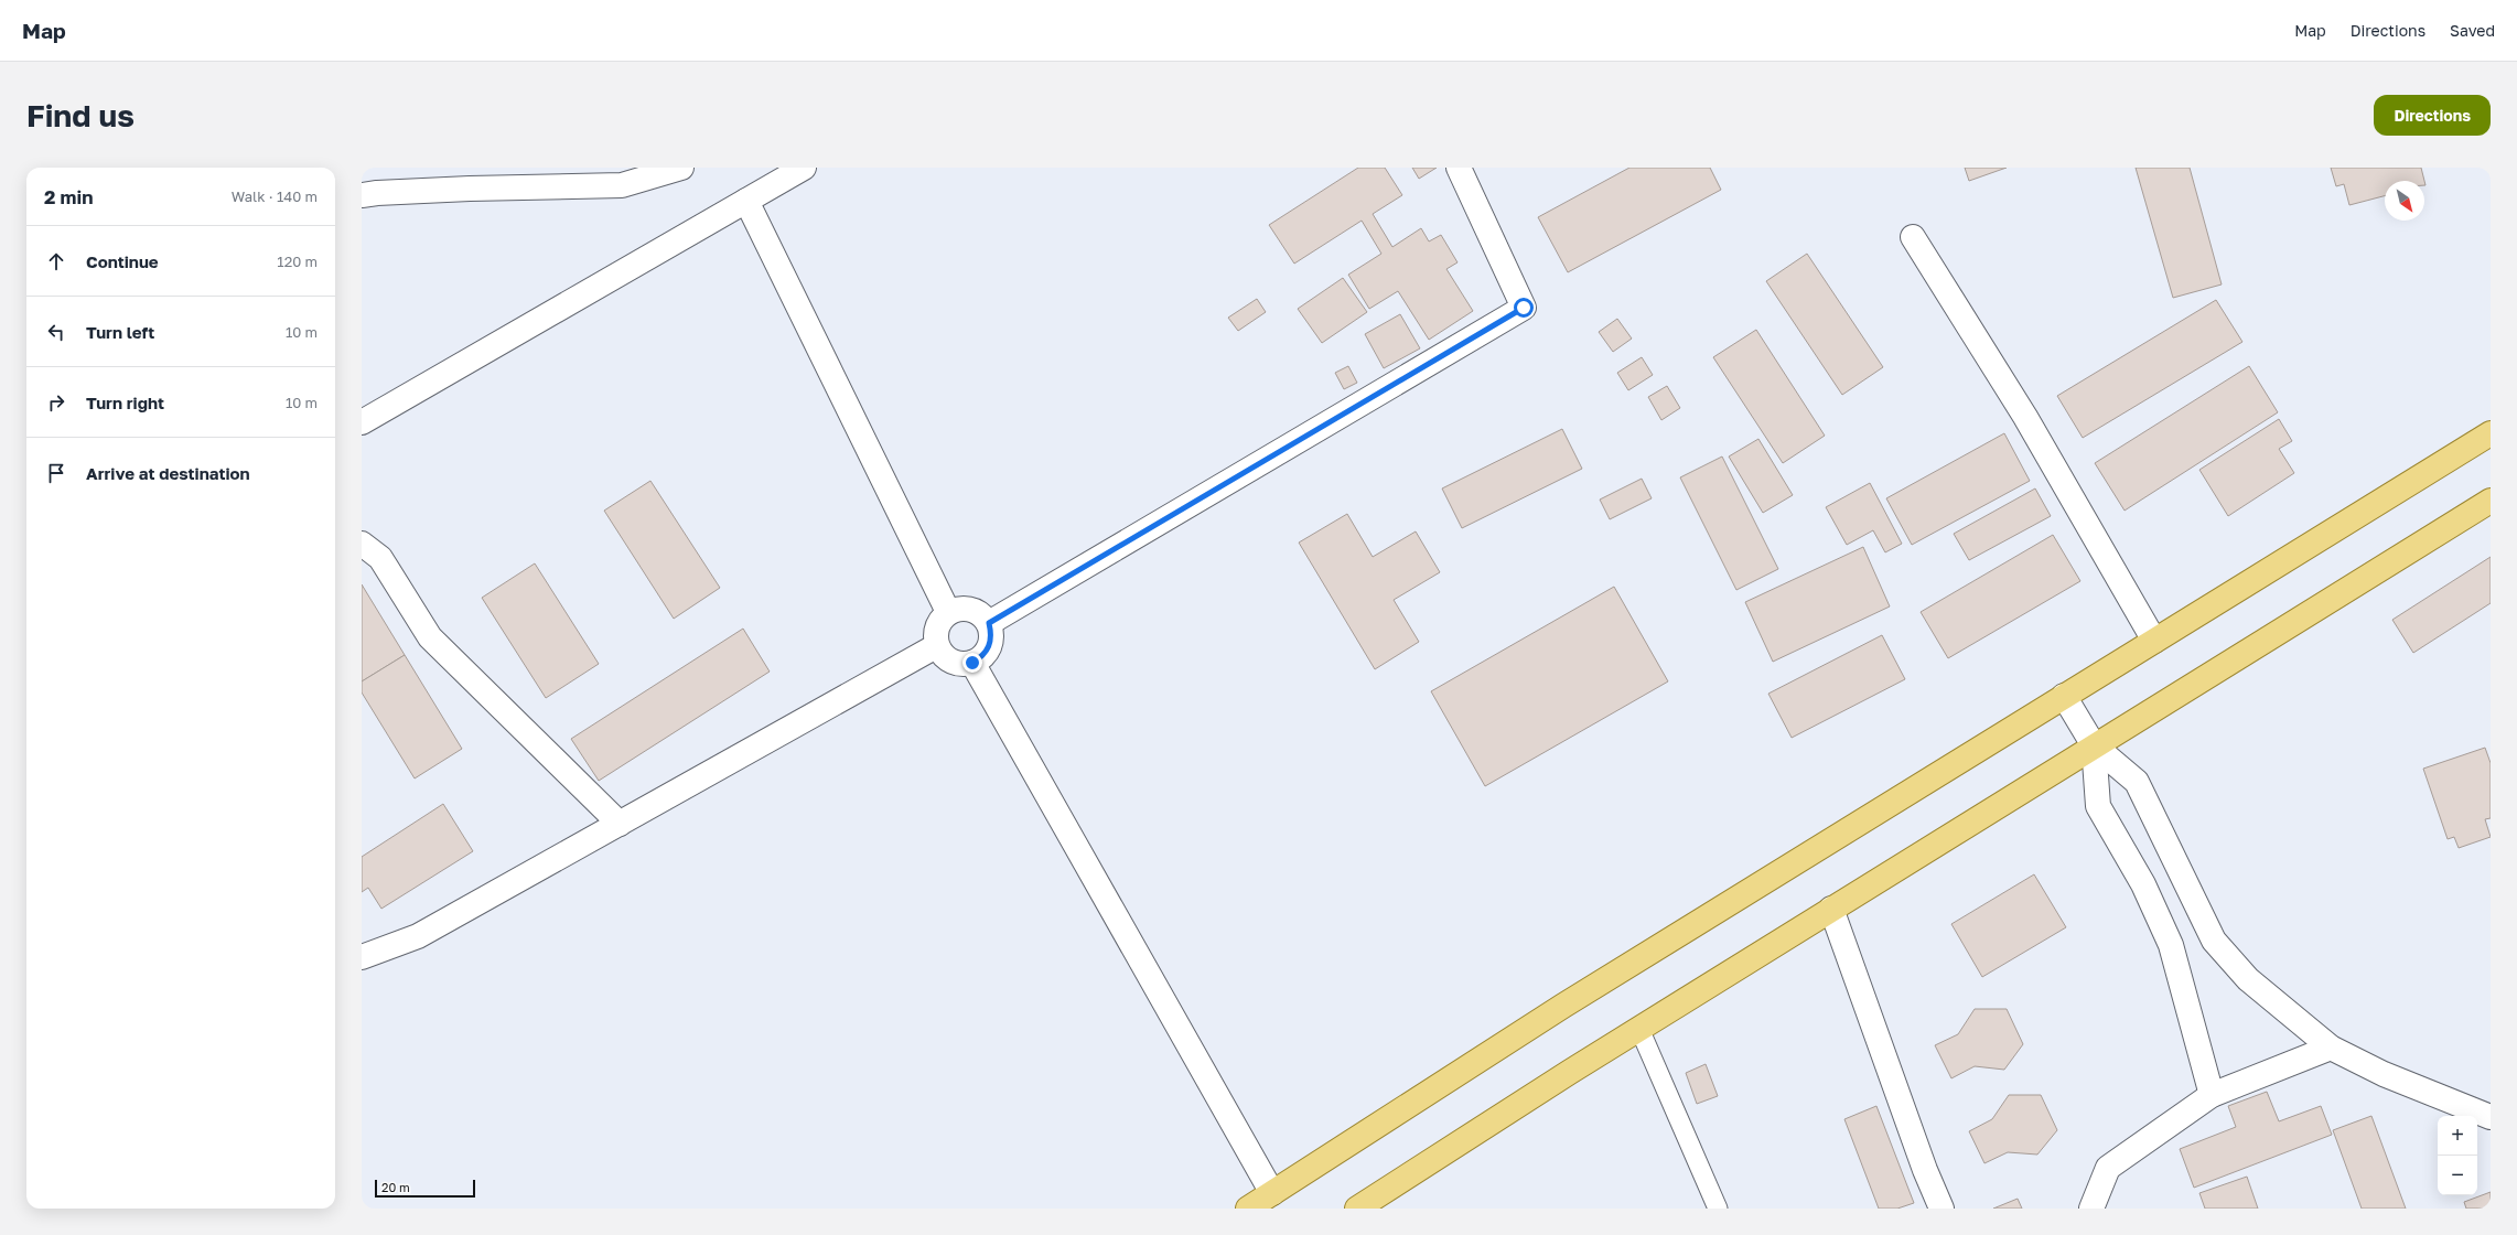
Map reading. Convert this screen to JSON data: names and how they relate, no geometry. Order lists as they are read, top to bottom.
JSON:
{
  "scale_bar": "20 m",
  "north": "bottom right",
  "page": {
    "header": "Map",
    "nav": ["Map", "Directions", "Saved"],
    "buttons": "Directions",
    "title": "Find us",
    "heading": ["2 min", "Walk · 140 m"],
    "list": [
      ["Continue", "120 m"],
      ["Turn left", "10 m"],
      ["Turn right", "10 m"],
      "Arrive at destination"
    ],
    "map_buttons": ["+", "−"],
    "scale": "20 m"
  }
}
